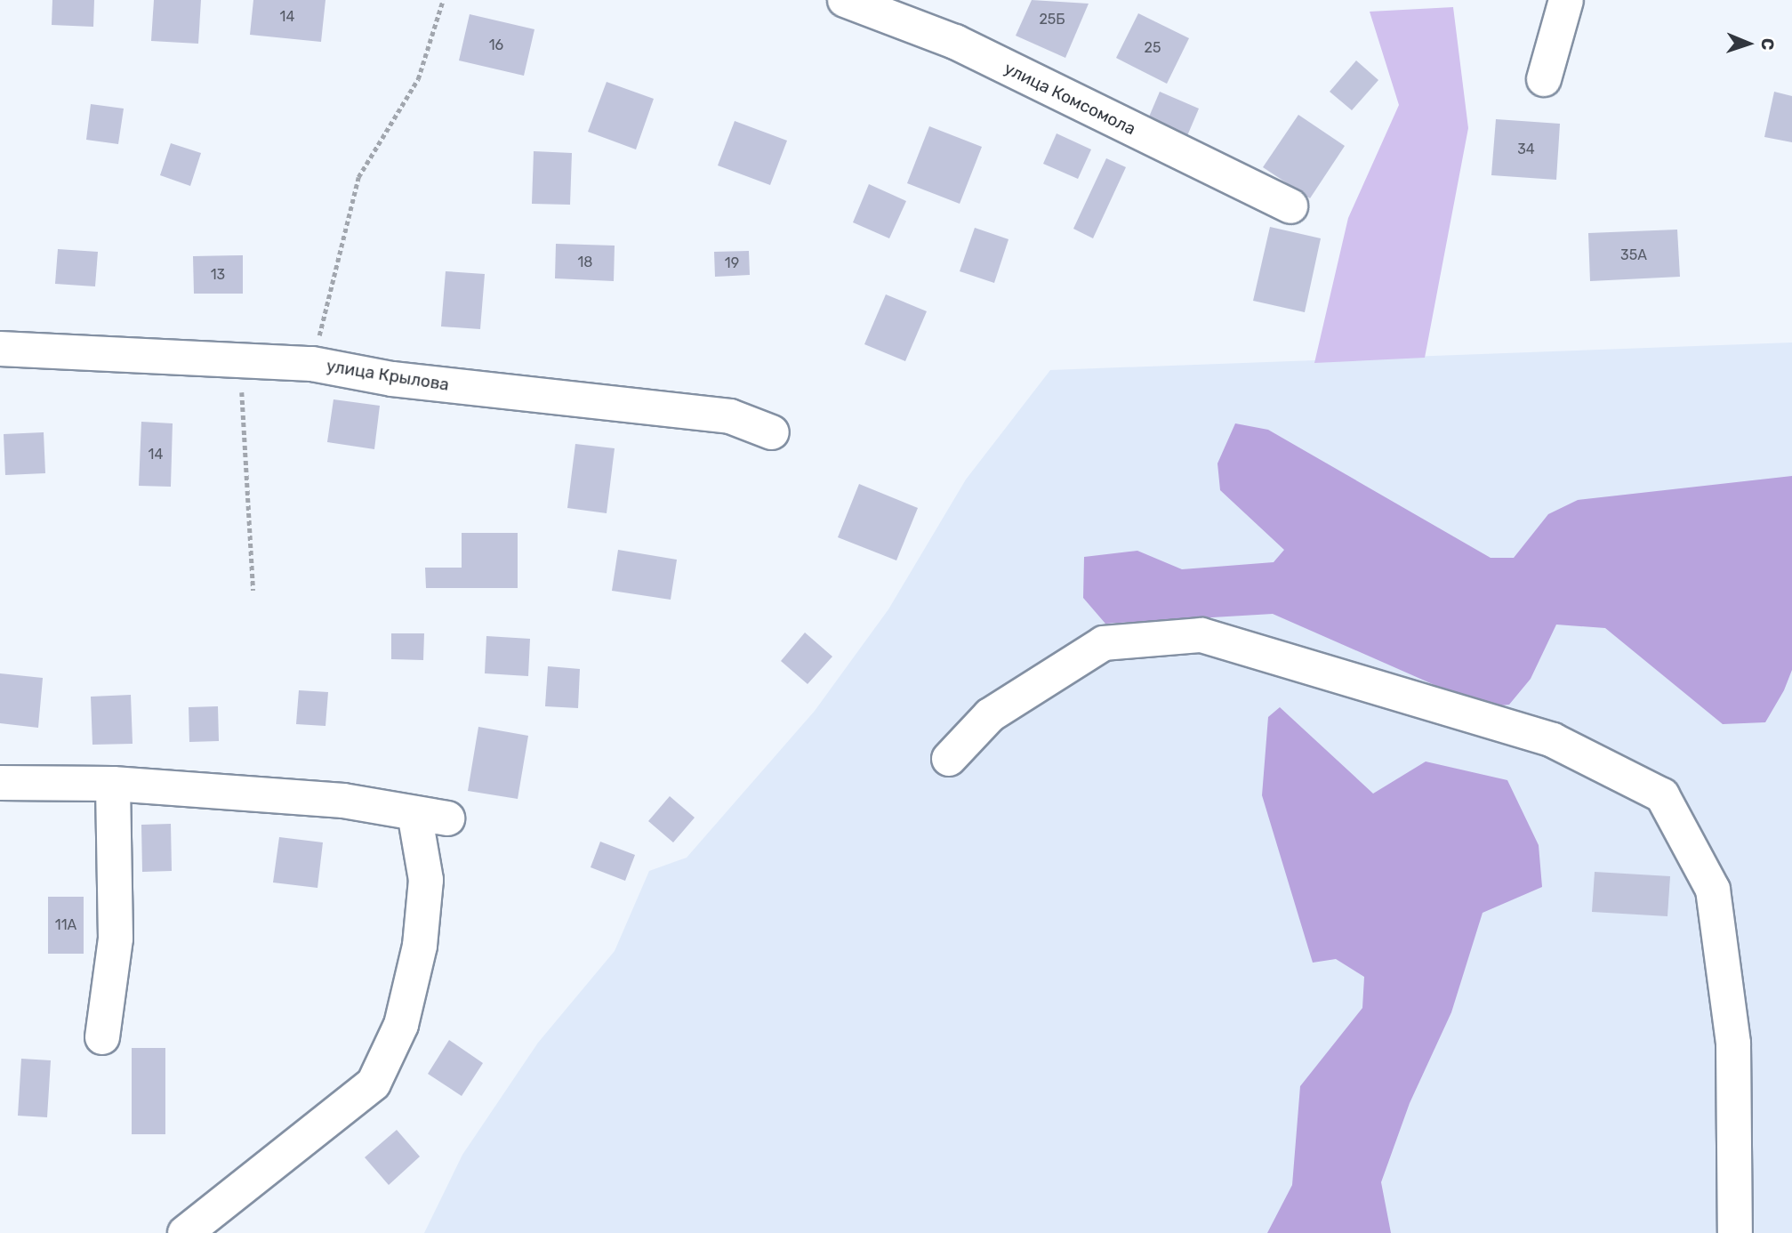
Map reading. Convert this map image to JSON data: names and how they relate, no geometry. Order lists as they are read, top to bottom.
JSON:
{
  "streets": {
    "street": ["улица Комсомола", "улица Крылова"]
  },
  "house_numbers": [
    "14",
    "25Б",
    "16",
    "25",
    "34",
    "35А",
    "18",
    "19",
    "13",
    "14",
    "11А"
  ],
  "north": "right"
}
